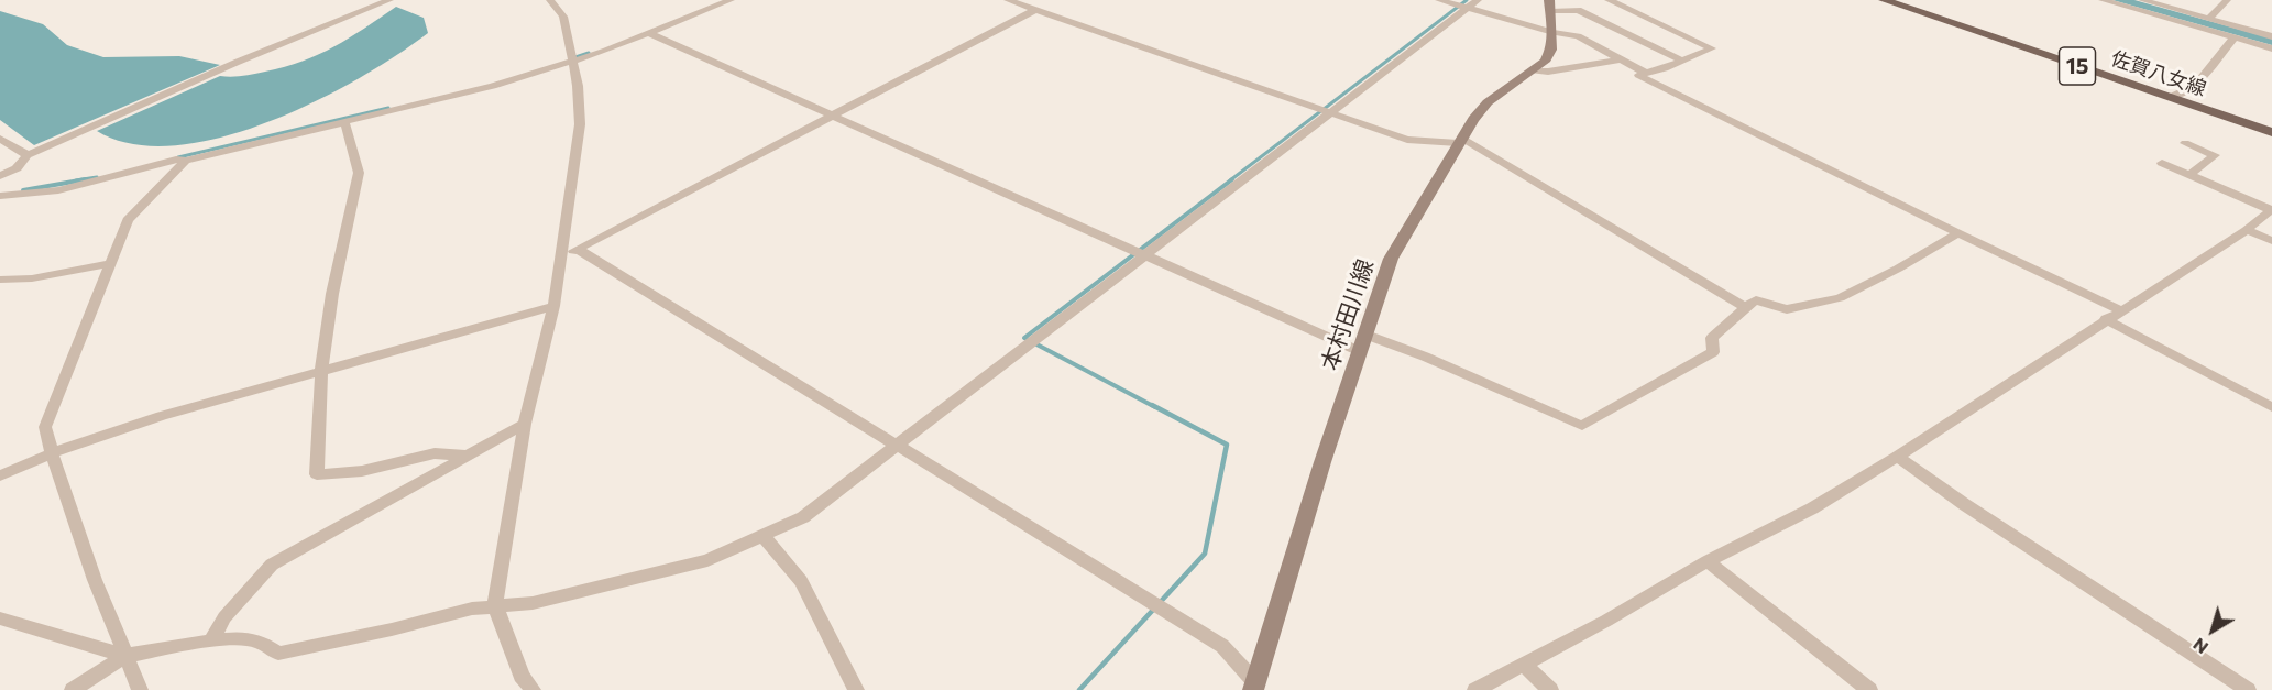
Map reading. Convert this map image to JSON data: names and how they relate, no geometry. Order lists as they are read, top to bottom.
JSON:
{
  "streets": {
    "main road": ["15", "佐賀八女線", "本村田川線"]
  },
  "north": "bottom left"
}
